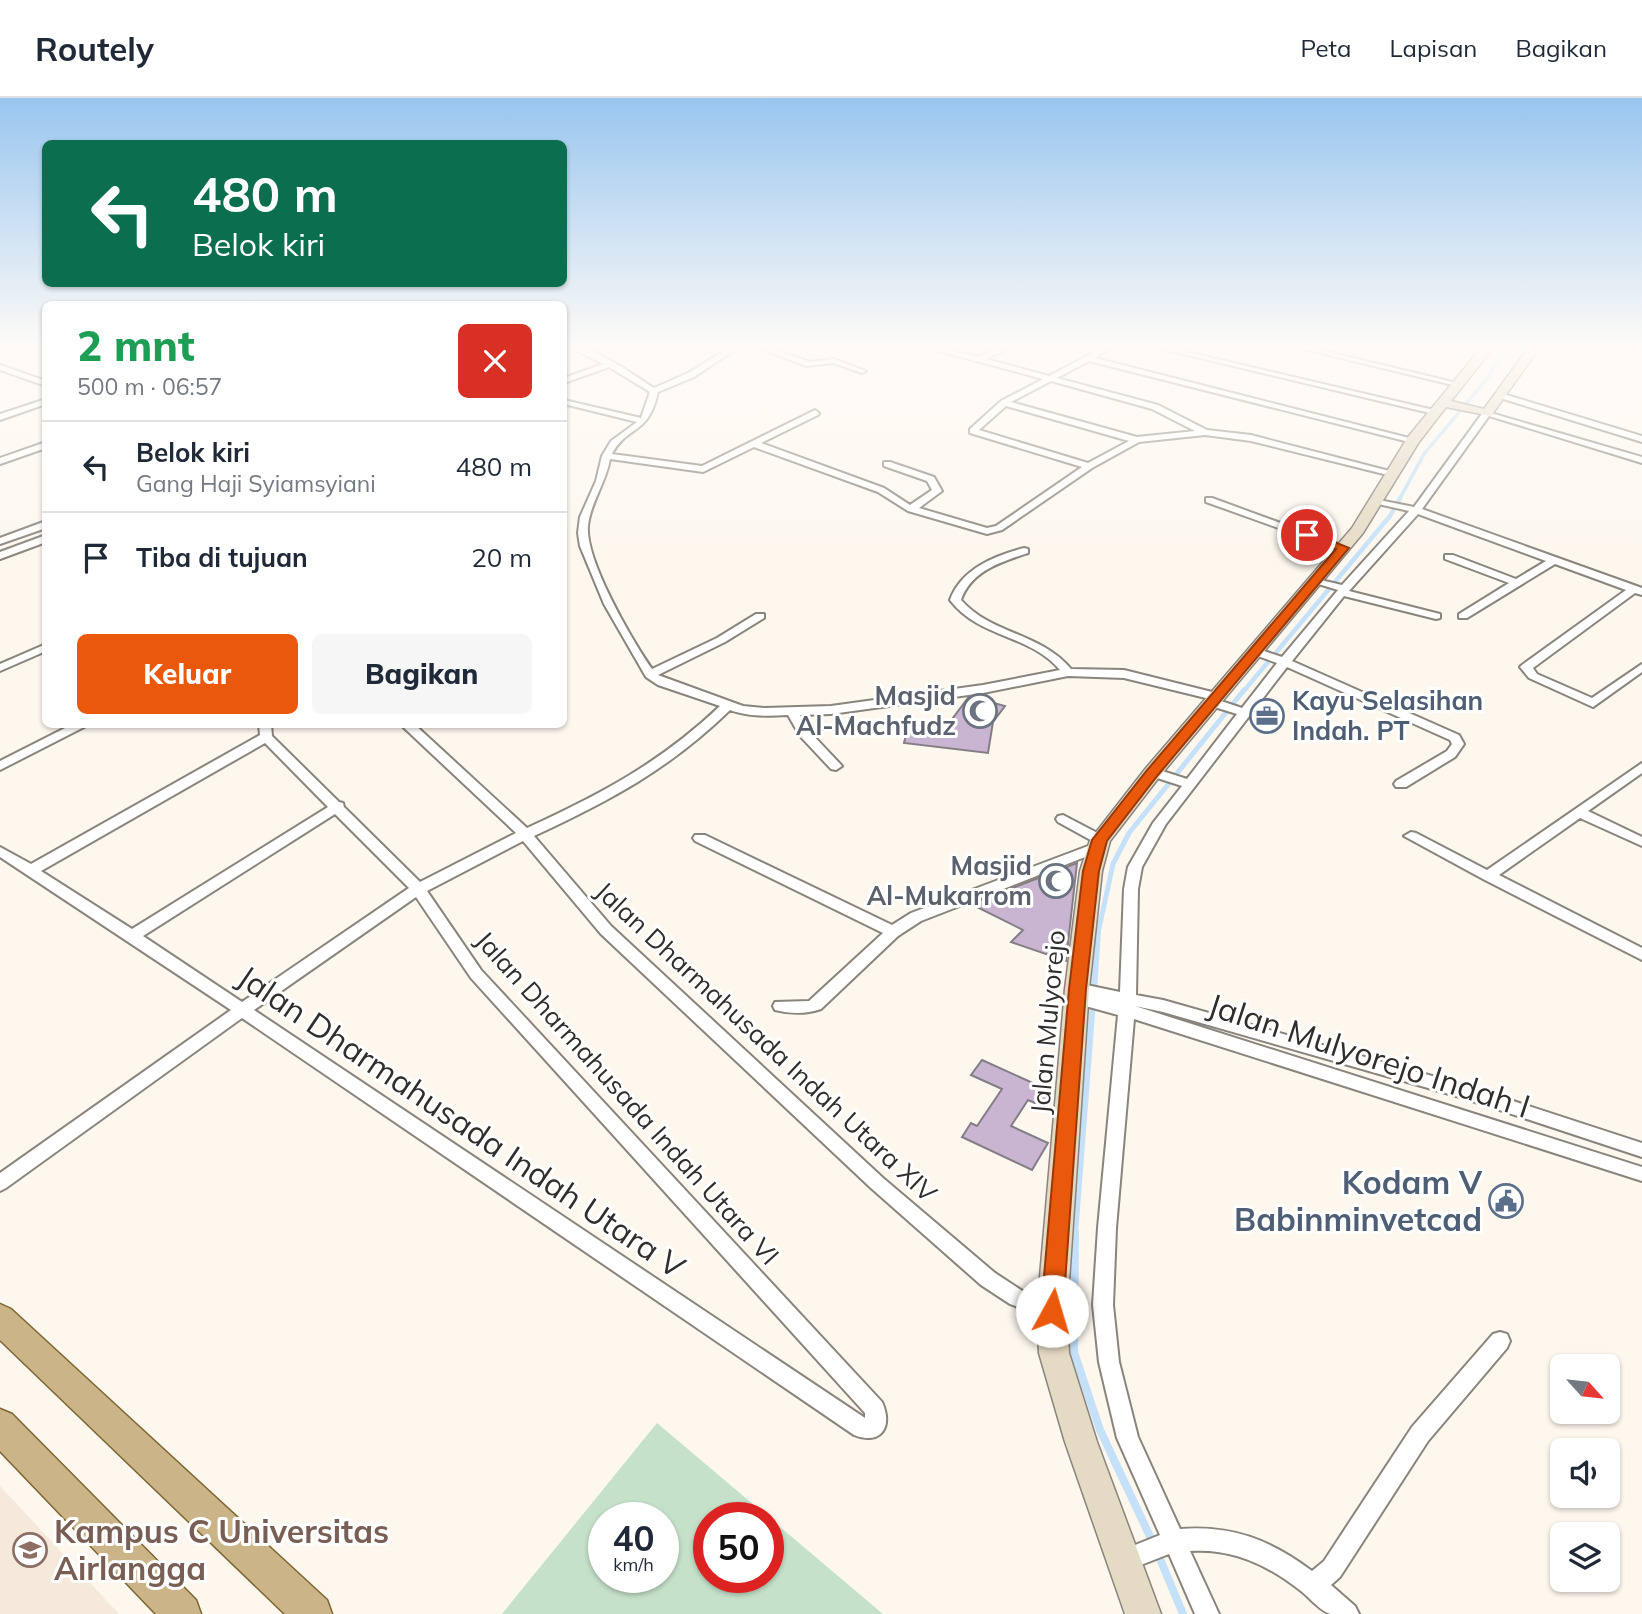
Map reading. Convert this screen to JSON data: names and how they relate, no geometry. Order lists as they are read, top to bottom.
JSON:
{
  "streets": {
    "main road": ["Jalan Mulyorejo"],
    "street": [
      "Jalan Dharmahusada Indah Utara XIV",
      "Jalan Mulyorejo Indah I",
      "Jalan Dharmahusada Indah Utara VI",
      "Jalan Dharmahusada Indah Utara V"
    ]
  },
  "crossings": [
    ["Jalan Mulyorejo", "Jalan Dharmahusada Indah Utara XIV"],
    ["Jalan Mulyorejo", "Jalan Mulyorejo Indah I"],
    ["Jalan Dharmahusada Indah Utara VI", "Jalan Dharmahusada Indah Utara V"]
  ],
  "places": {
    "mosque": ["Masjid Al-Machfudz", "Masjid Al-Mukarrom"],
    "office": ["Kayu Selasihan Indah. PT"],
    "public building": ["Kodam V Babinminvetcad"],
    "school or university": ["Kampus C Universitas Airlangga"]
  },
  "north": "bottom right",
  "page": {
    "header": "Routely",
    "nav": ["Peta", "Lapisan", "Bagikan"],
    "turn": ["480 m", "Belok kiri"],
    "heading": ["2 mnt", "500 m · 06:57"],
    "list": [
      {
        "name": "Belok kiri",
        "note": "Gang Haji Syiamsyiani",
        "value": "480 m"
      },
      {
        "name": "Tiba di tujuan",
        "value": "20 m"
      }
    ],
    "buttons": ["Keluar", "Bagikan"],
    "speed": "40 km/h",
    "limit": "50"
  }
}
